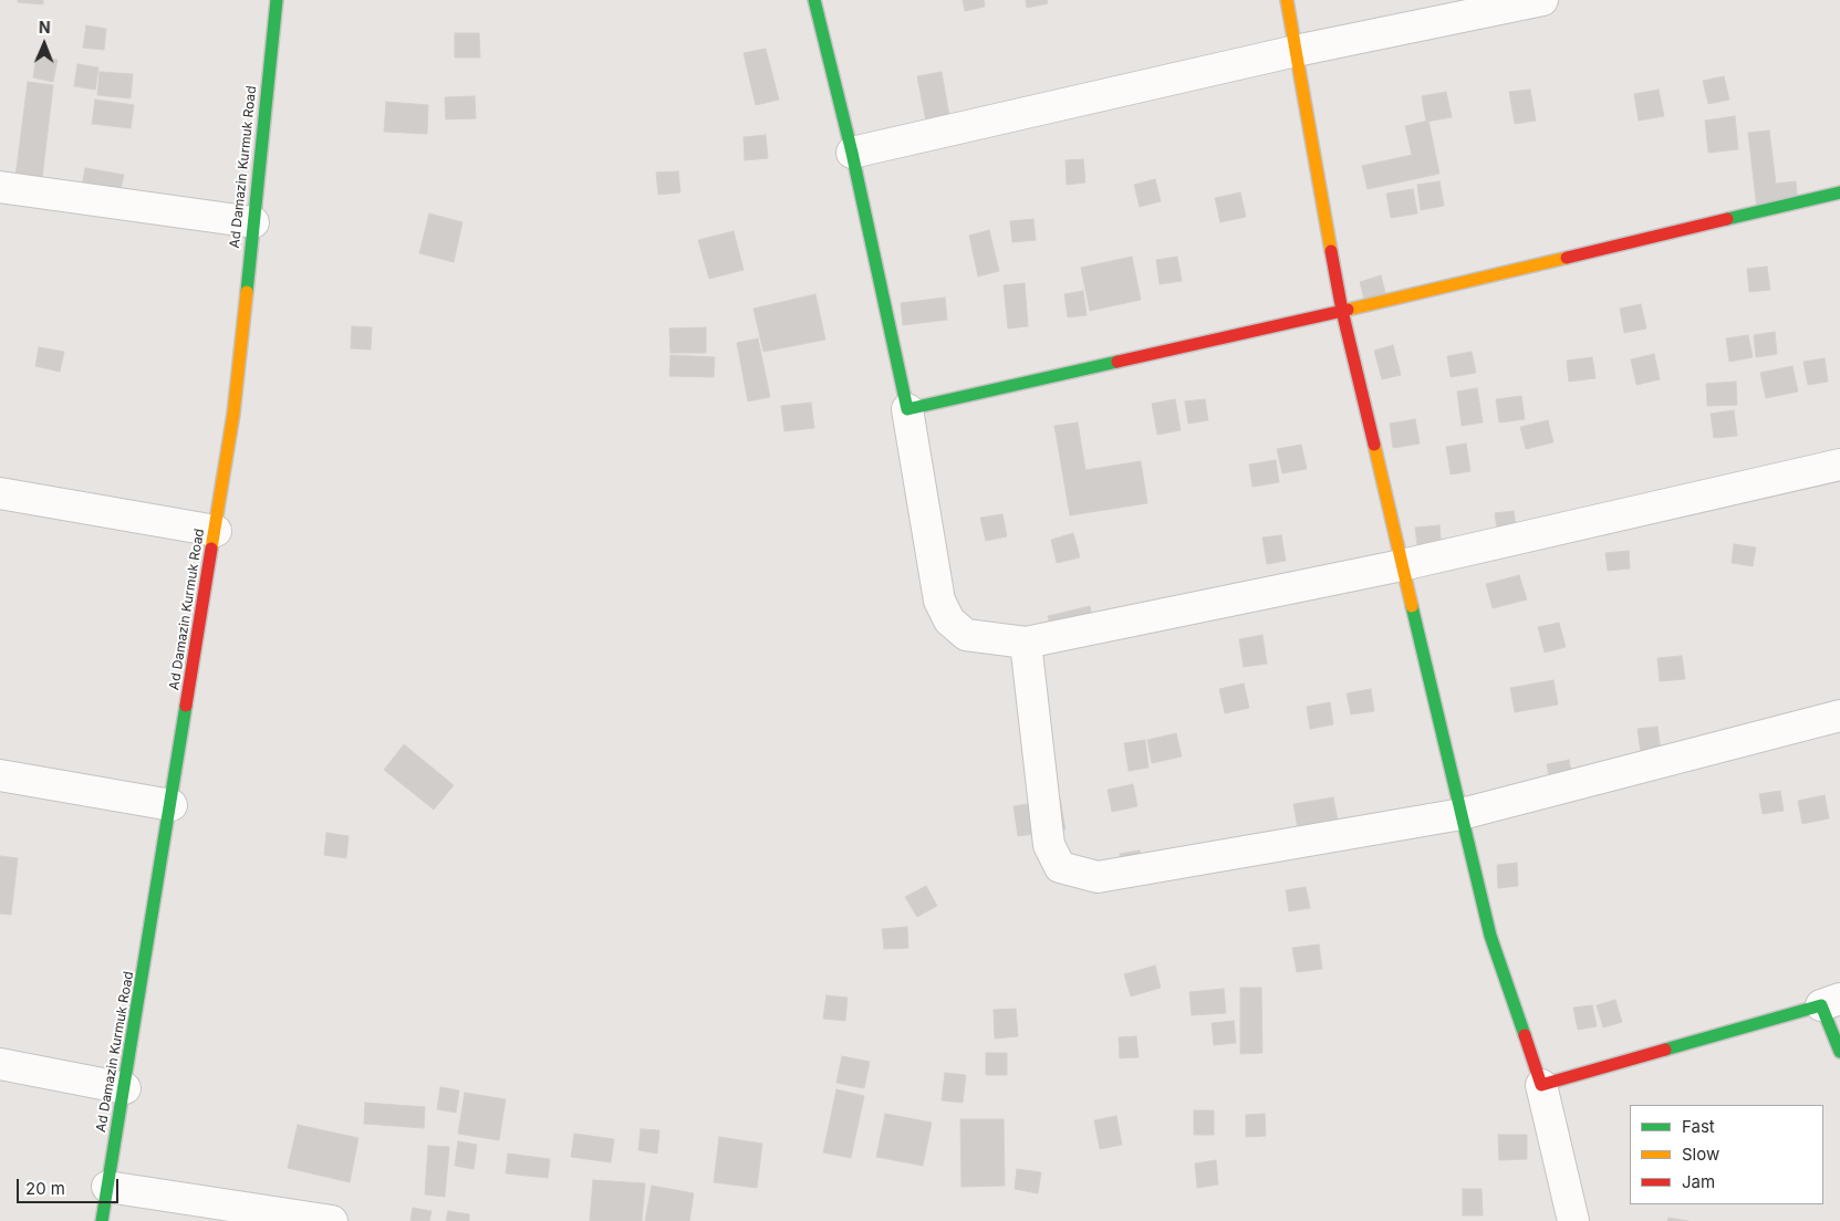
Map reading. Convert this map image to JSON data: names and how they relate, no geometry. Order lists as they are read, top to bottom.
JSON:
{
  "streets": {
    "main road": ["Ad Damazin Kurmuk Road"]
  },
  "legend": ["Fast", "Slow", "Jam"],
  "scale_bar": "20 m",
  "north": "top"
}
